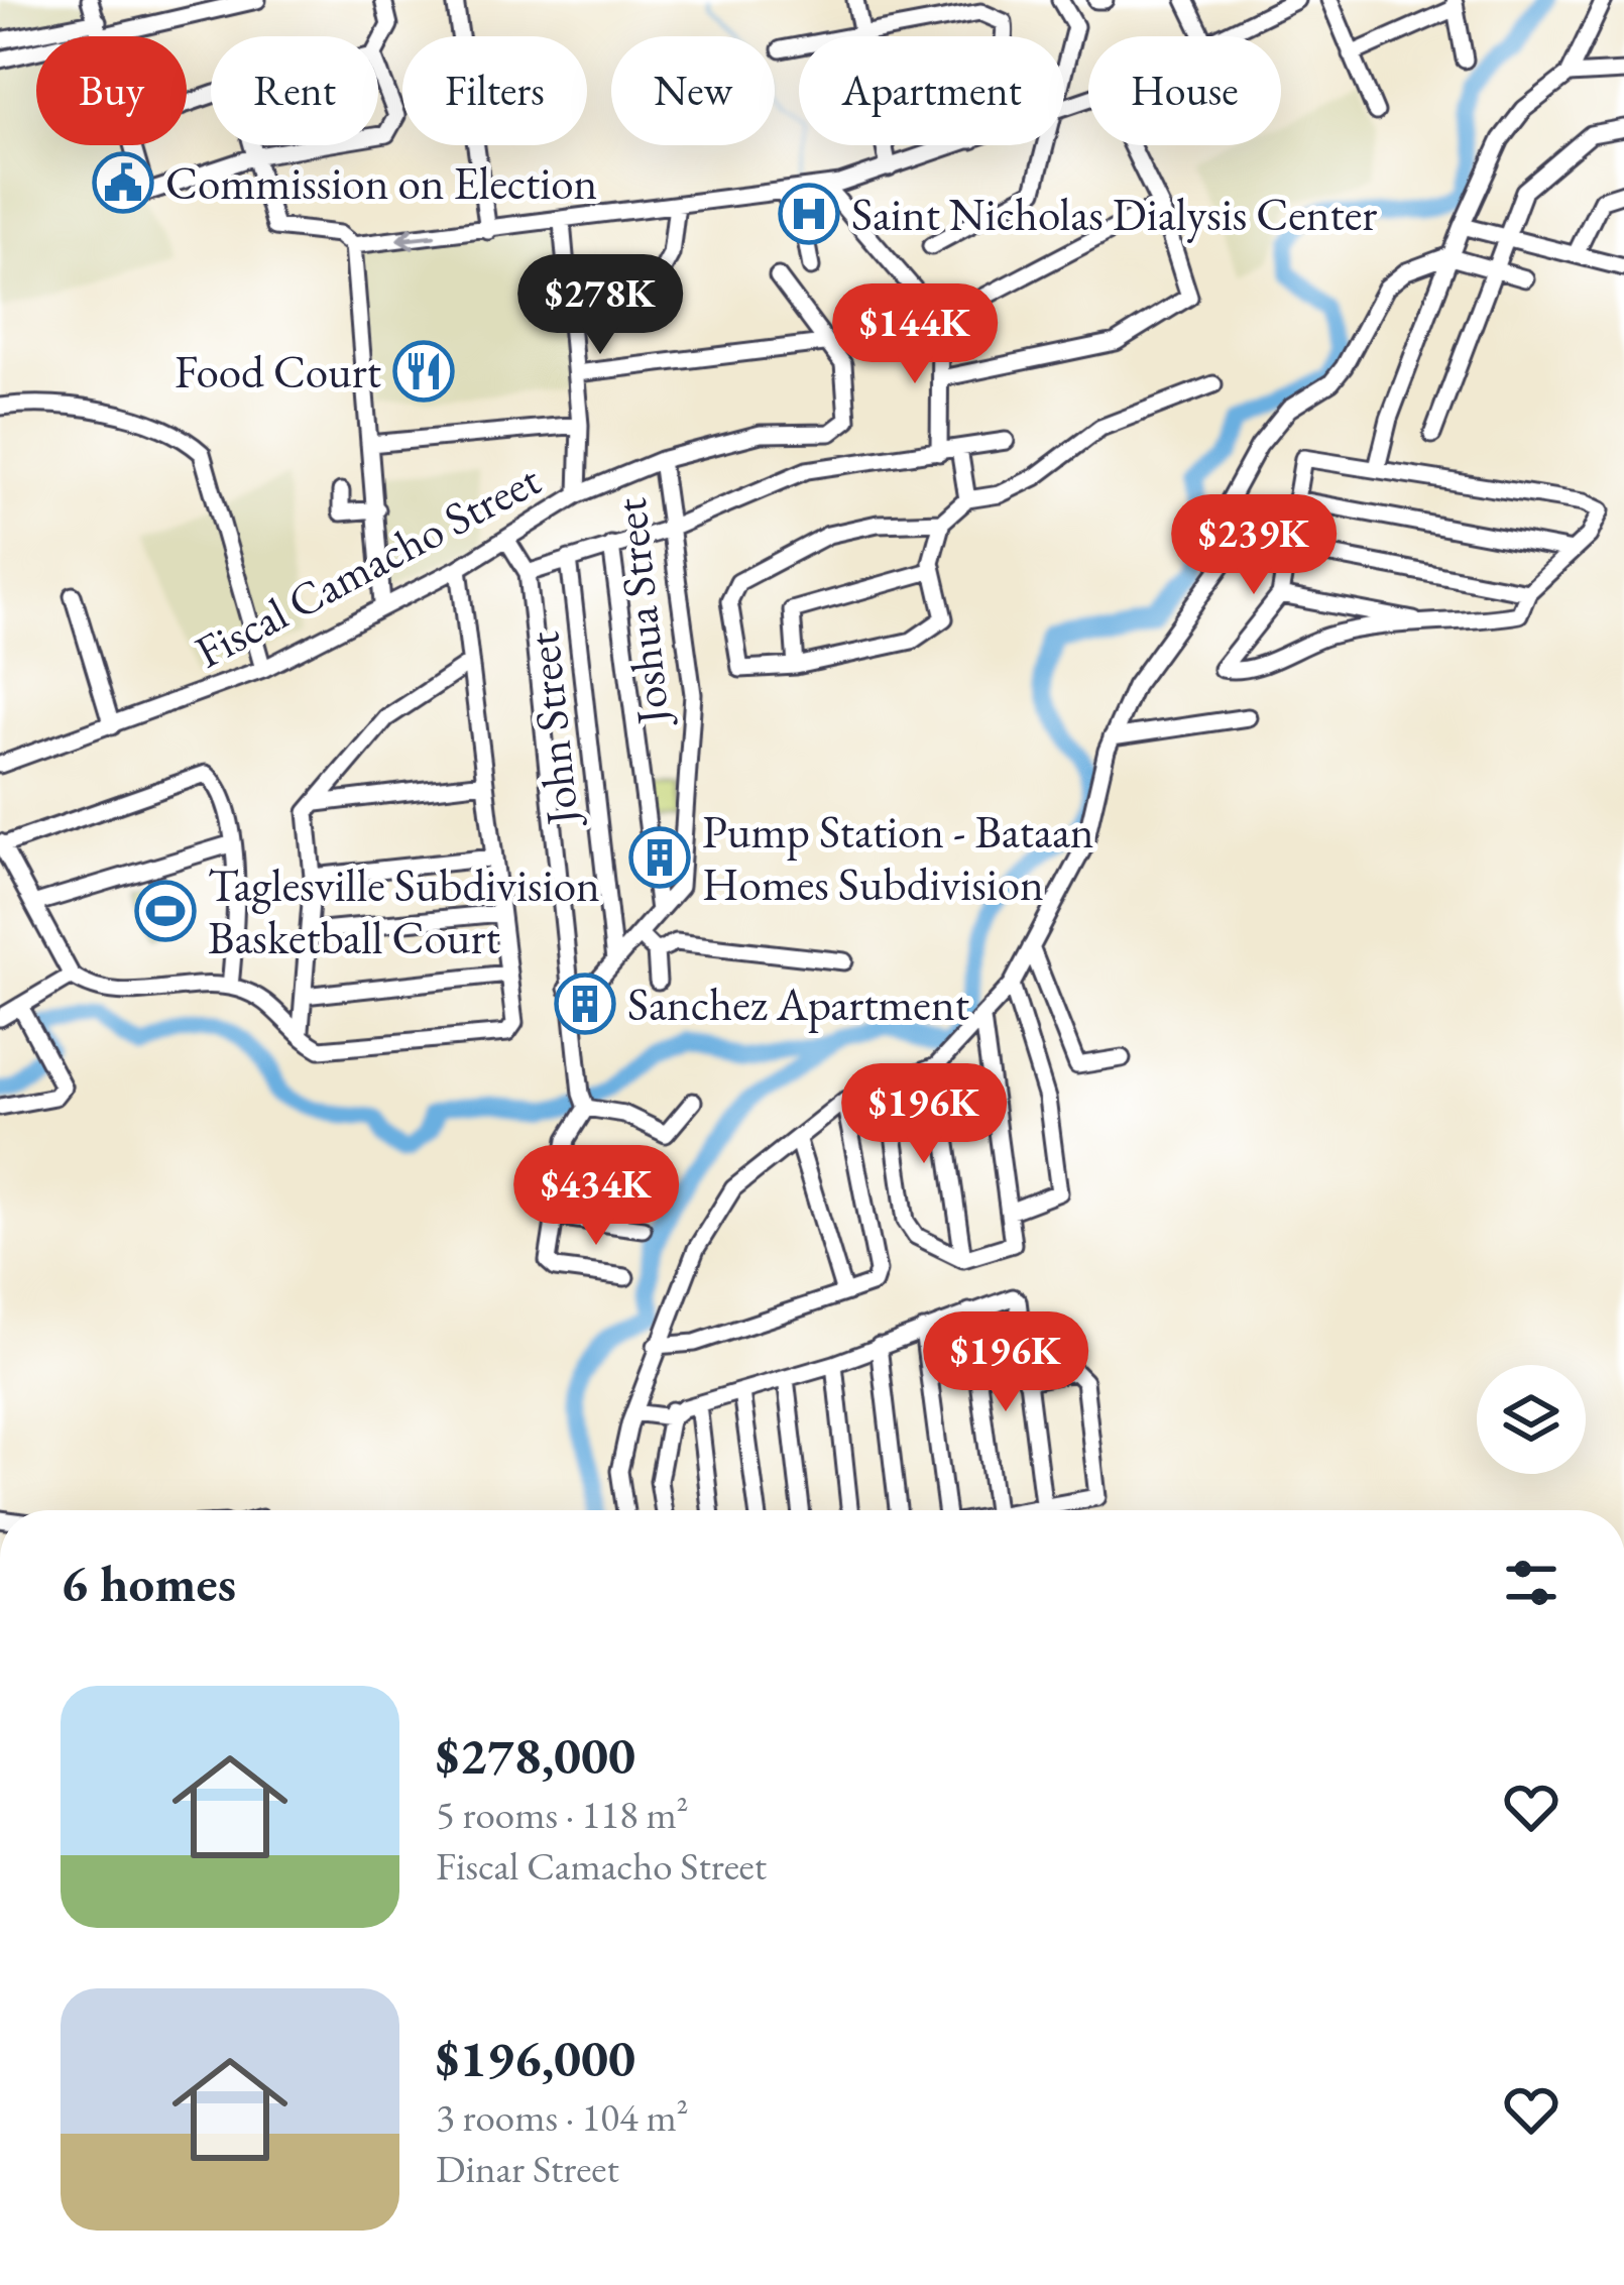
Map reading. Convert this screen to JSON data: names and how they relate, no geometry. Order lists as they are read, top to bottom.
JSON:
{
  "streets": {
    "street": ["Fiscal Camacho Street", "Joshua Street", "John Street"]
  },
  "crossings": [
    ["Joshua Street", "John Street"]
  ],
  "places": {
    "public building": ["Commission on Election"],
    "hospital": ["Saint Nicholas Dialysis Center"],
    "restaurant": ["Food Court"],
    "building": ["Pump Station - Bataan Homes Subdivision", "Sanchez Apartment"],
    "sports": ["Taglesville Subdivision Basketball Court"]
  },
  "page": {
    "chip": [
      "Buy",
      "Rent",
      "Filters",
      "New",
      "Apartment",
      "House"
    ],
    "price": [
      "$278K",
      "$144K",
      "$239K",
      "$196K",
      "$434K",
      "$196K"
    ],
    "heading": "6 homes",
    "list": [
      {
        "name": "$278,000",
        "note": "5 rooms · 118 m² · Fiscal Camacho Street"
      },
      {
        "name": "$196,000",
        "note": "3 rooms · 104 m² · Dinar Street"
      }
    ]
  }
}
